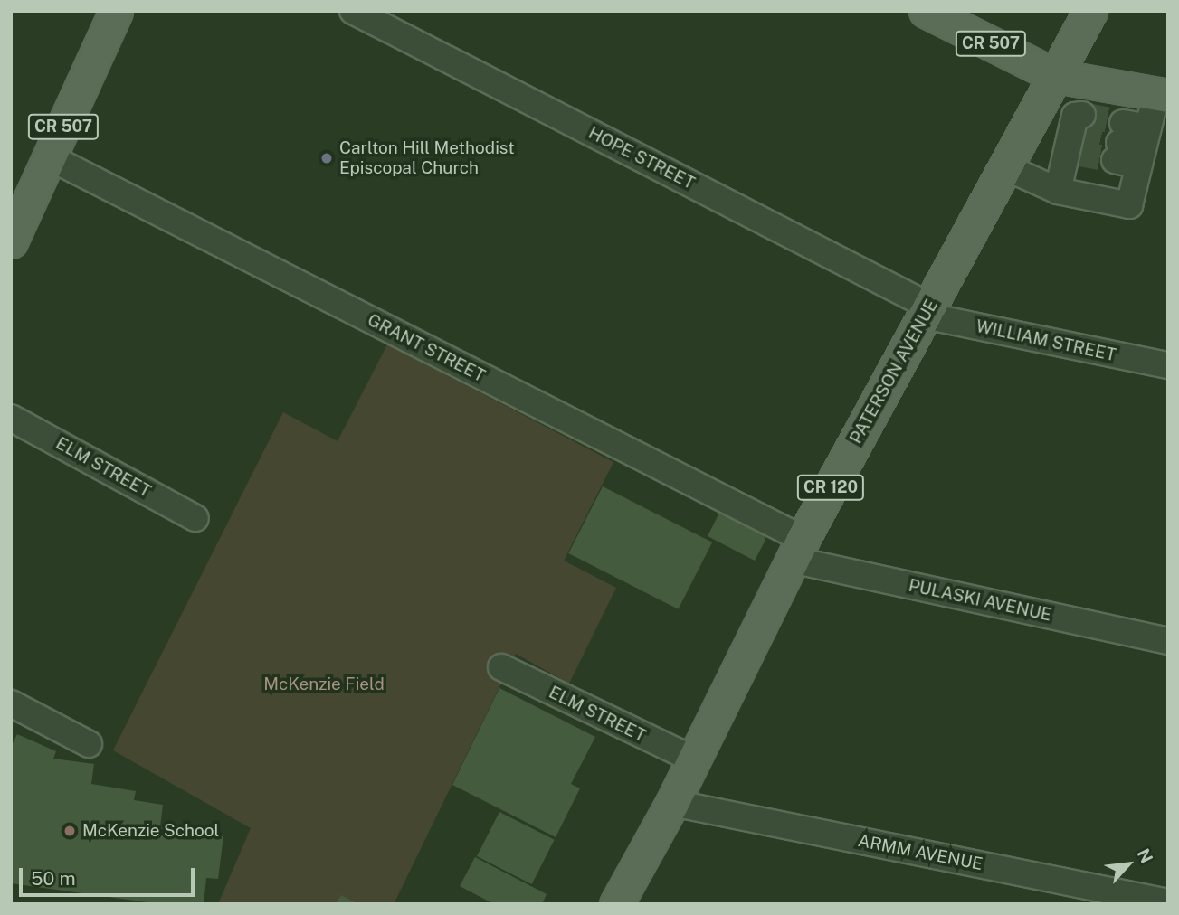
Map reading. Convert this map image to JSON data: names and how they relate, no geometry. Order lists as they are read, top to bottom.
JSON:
{
  "streets": {
    "main road": ["CR 507", "PATERSON AVENUE", "CR 120"],
    "street": [
      "HOPE STREET",
      "WILLIAM STREET",
      "GRANT STREET",
      "ELM STREET",
      "PULASKI AVENUE",
      "ARMM AVENUE"
    ]
  },
  "crossings": [
    ["CR 507", "GRANT STREET"],
    ["CR 507", "PATERSON AVENUE"],
    ["HOPE STREET", "WILLIAM STREET"],
    ["HOPE STREET", "PATERSON AVENUE"],
    ["WILLIAM STREET", "PATERSON AVENUE"],
    ["GRANT STREET", "PATERSON AVENUE"],
    ["GRANT STREET", "PULASKI AVENUE"],
    ["PATERSON AVENUE", "ELM STREET"],
    ["PATERSON AVENUE", "PULASKI AVENUE"],
    ["PATERSON AVENUE", "ARMM AVENUE"]
  ],
  "parks": ["McKenzie Field"],
  "places": ["Carlton Hill Methodist Episcopal Church", "McKenzie School"],
  "scale_bar": "50 m",
  "north": "top right"
}
